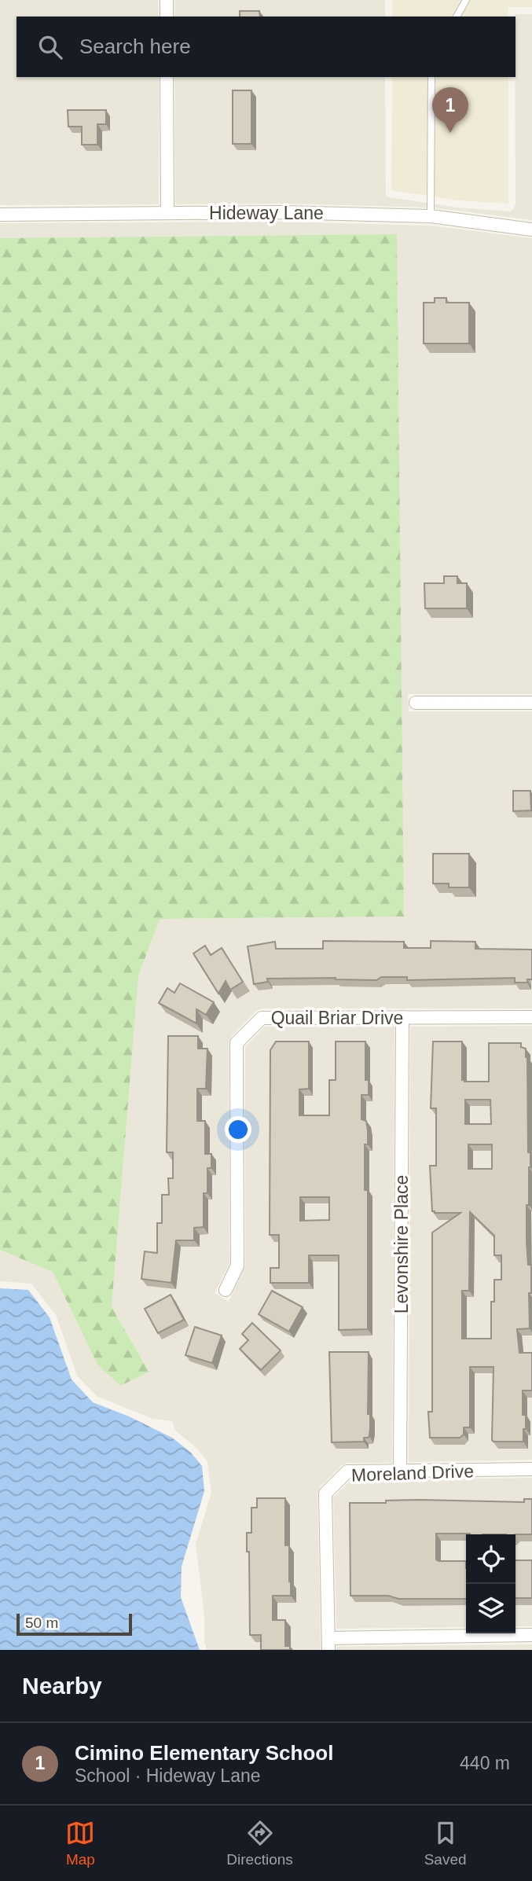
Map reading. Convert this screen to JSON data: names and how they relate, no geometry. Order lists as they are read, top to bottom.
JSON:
{
  "streets": {
    "street": [
      "Hideway Lane",
      "Quail Briar Drive",
      "Levonshire Place",
      "Moreland Drive"
    ]
  },
  "crossings": [
    ["Quail Briar Drive", "Levonshire Place"],
    ["Levonshire Place", "Moreland Drive"]
  ],
  "scale_bar": "50 m",
  "page": {
    "search": "Search here",
    "pins": "1",
    "scale": "50 m",
    "heading": "Nearby",
    "list": [
      {
        "mark": "1",
        "name": "Cimino Elementary School",
        "note": "School · Hideway Lane",
        "value": "440 m"
      }
    ],
    "nav": ["Map", "Directions", "Saved"]
  }
}
